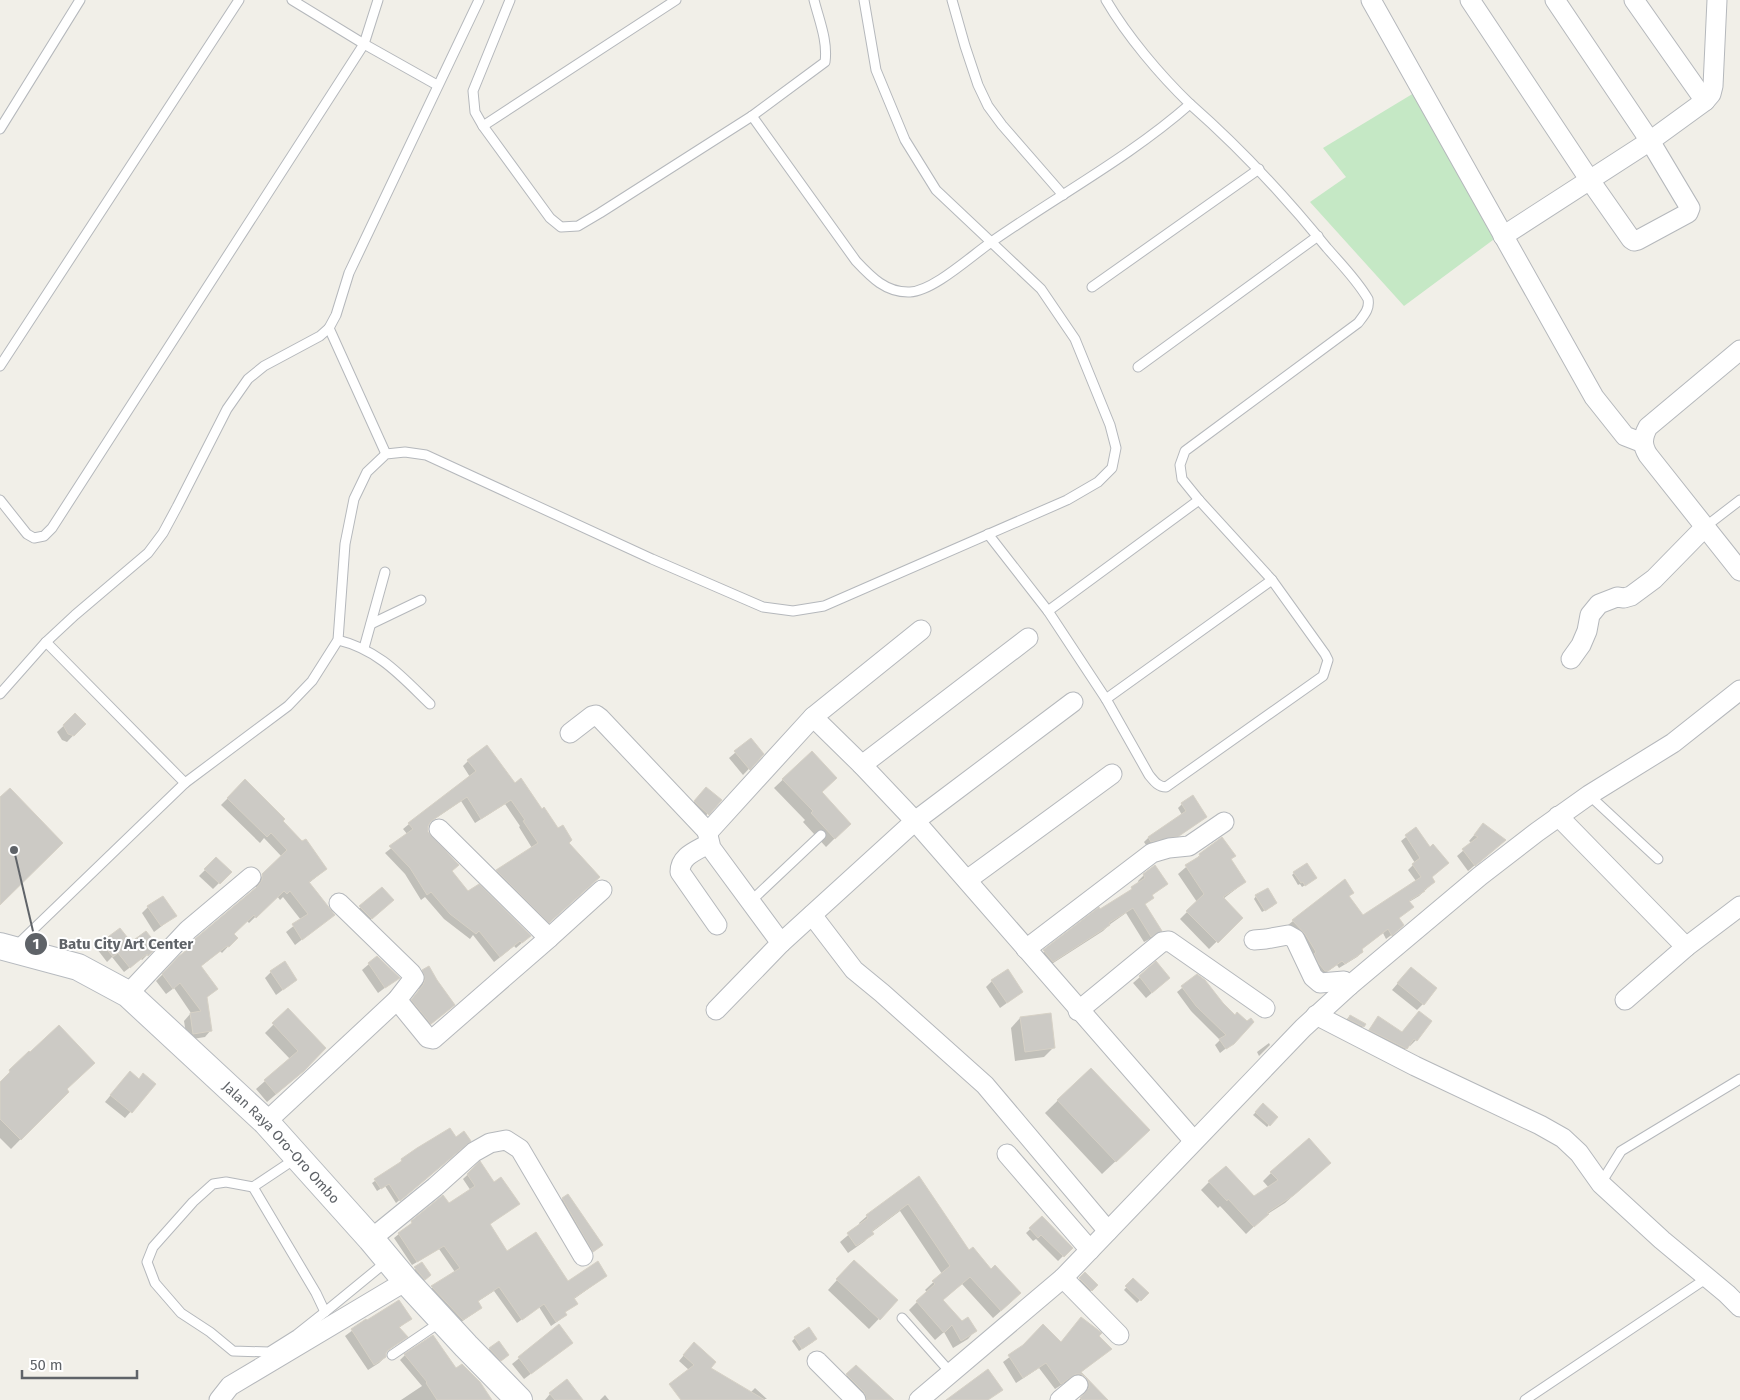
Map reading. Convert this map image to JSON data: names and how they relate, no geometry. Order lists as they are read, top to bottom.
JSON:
{
  "streets": {
    "main road": ["Jalan Raya Oro-Oro Ombo"]
  },
  "places": ["Batu City Art Center"],
  "scale_bar": "50 m"
}
